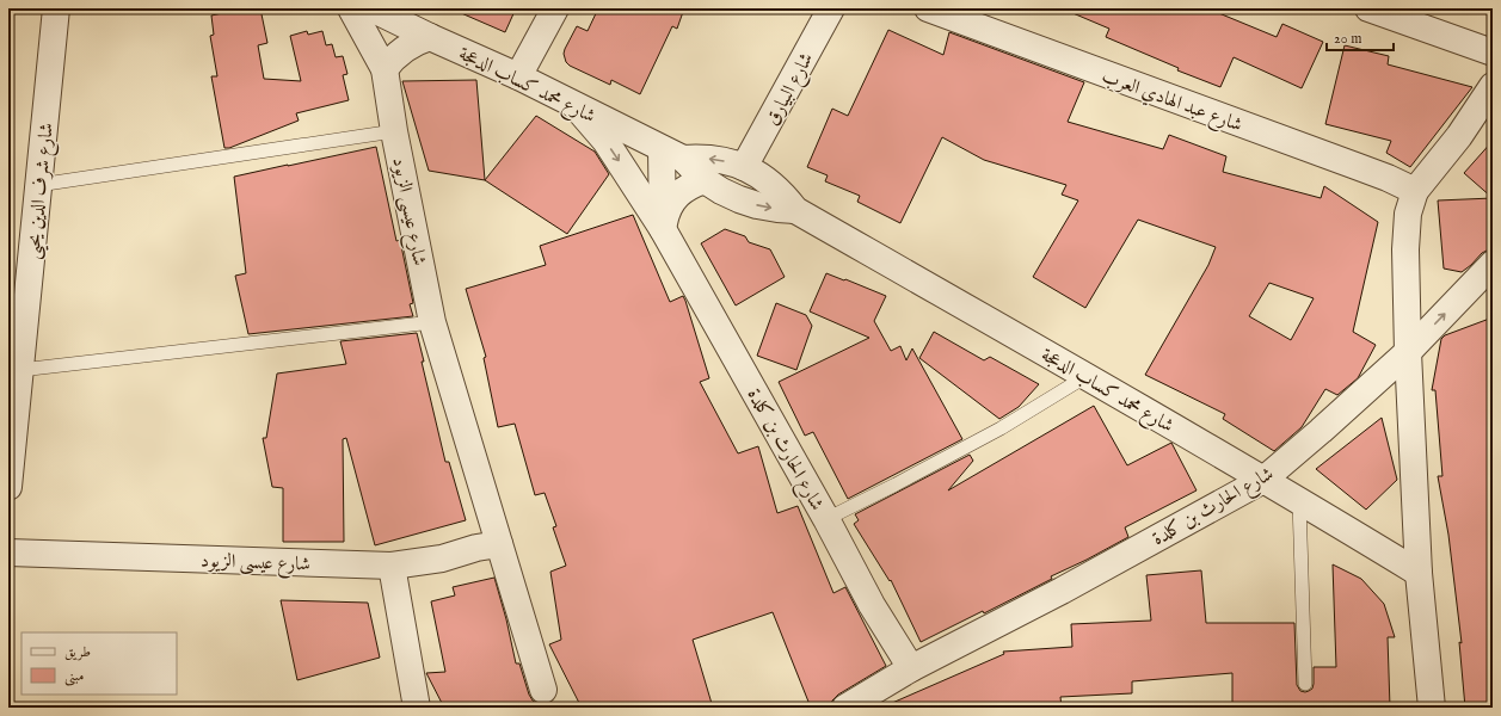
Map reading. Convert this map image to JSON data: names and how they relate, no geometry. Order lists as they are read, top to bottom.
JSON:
{
  "streets": {
    "street": [
      "شارع محمد كساب الدعجة",
      "شارع البيارق",
      "شارع عبد الهادي العرب",
      "شارع شرف الدين يحيى",
      "شارع عيسى الزيود",
      "شارع الحارث بن كلدة"
    ]
  },
  "crossings": [
    ["شارع محمد كساب الدعجة", "شارع البيارق"],
    ["شارع محمد كساب الدعجة", "شارع الحارث بن كلدة"]
  ],
  "legend": ["طريق", "مبنى"],
  "scale_bar": "20 m"
}
